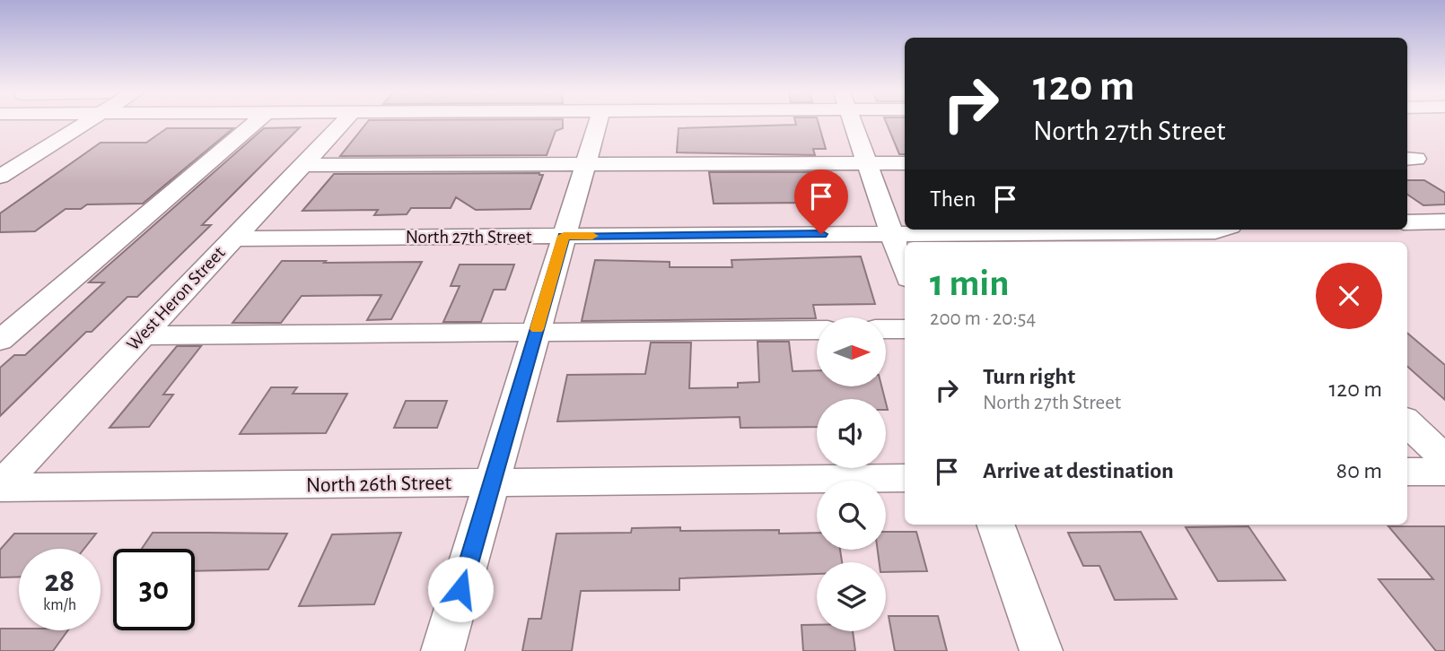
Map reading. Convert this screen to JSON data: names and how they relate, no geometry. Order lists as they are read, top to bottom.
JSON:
{
  "streets": {
    "street": ["North 27th Street", "West Heron Street", "North 26th Street"]
  },
  "crossings": [
    ["North 27th Street", "West Heron Street"],
    ["West Heron Street", "North 26th Street"]
  ],
  "north": "right",
  "page": {
    "turn": ["120 m", "North 27th Street"],
    "then": "Then",
    "heading": ["1 min", "200 m · 20:54"],
    "list": [
      {
        "name": "Turn right",
        "note": "North 27th Street",
        "value": "120 m"
      },
      {
        "name": "Arrive at destination",
        "value": "80 m"
      }
    ],
    "speed": "28 km/h",
    "limit": "30"
  }
}
